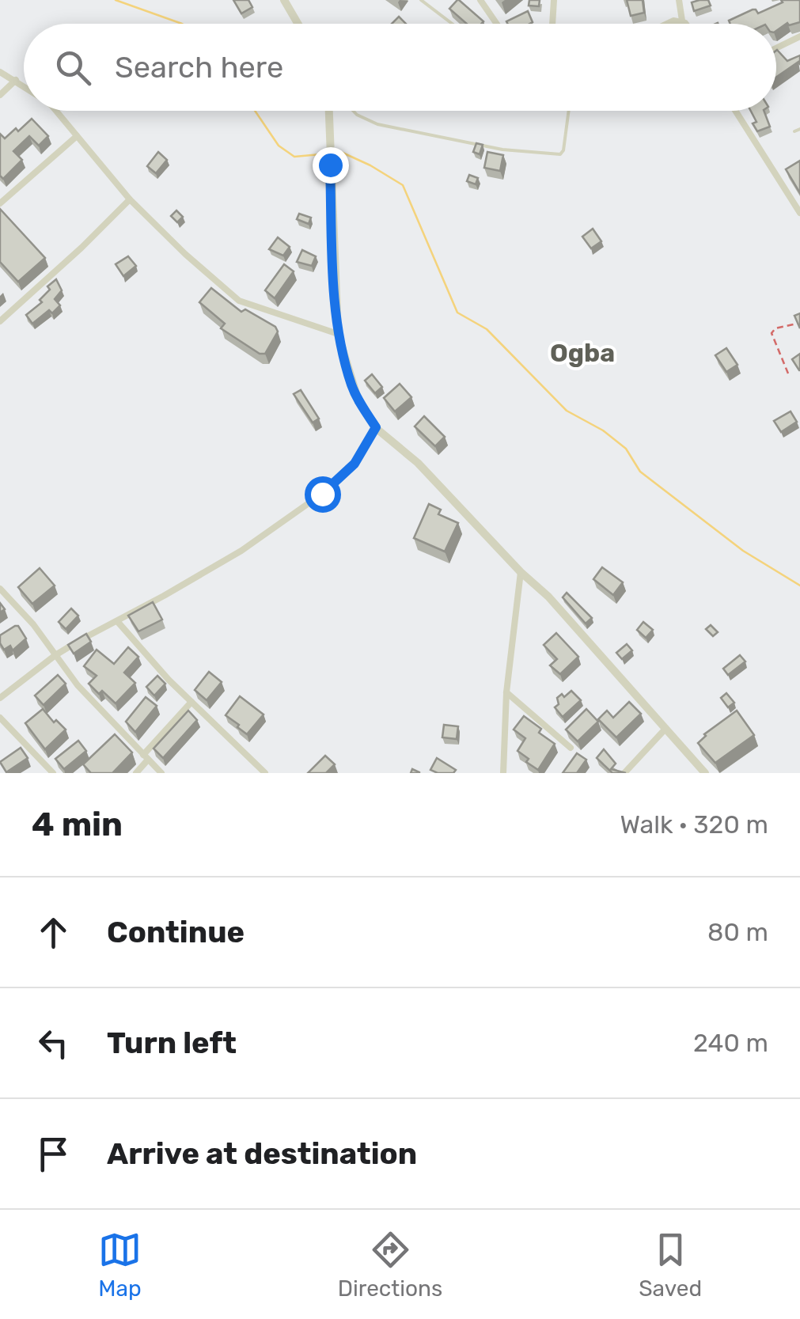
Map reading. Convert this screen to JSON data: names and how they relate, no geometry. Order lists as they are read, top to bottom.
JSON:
{
  "districts": ["Ogba"],
  "page": {
    "search": "Search here",
    "heading": ["4 min", "Walk · 320 m"],
    "list": [
      ["Continue", "80 m"],
      ["Turn left", "240 m"],
      "Arrive at destination"
    ],
    "nav": ["Map", "Directions", "Saved"]
  }
}
